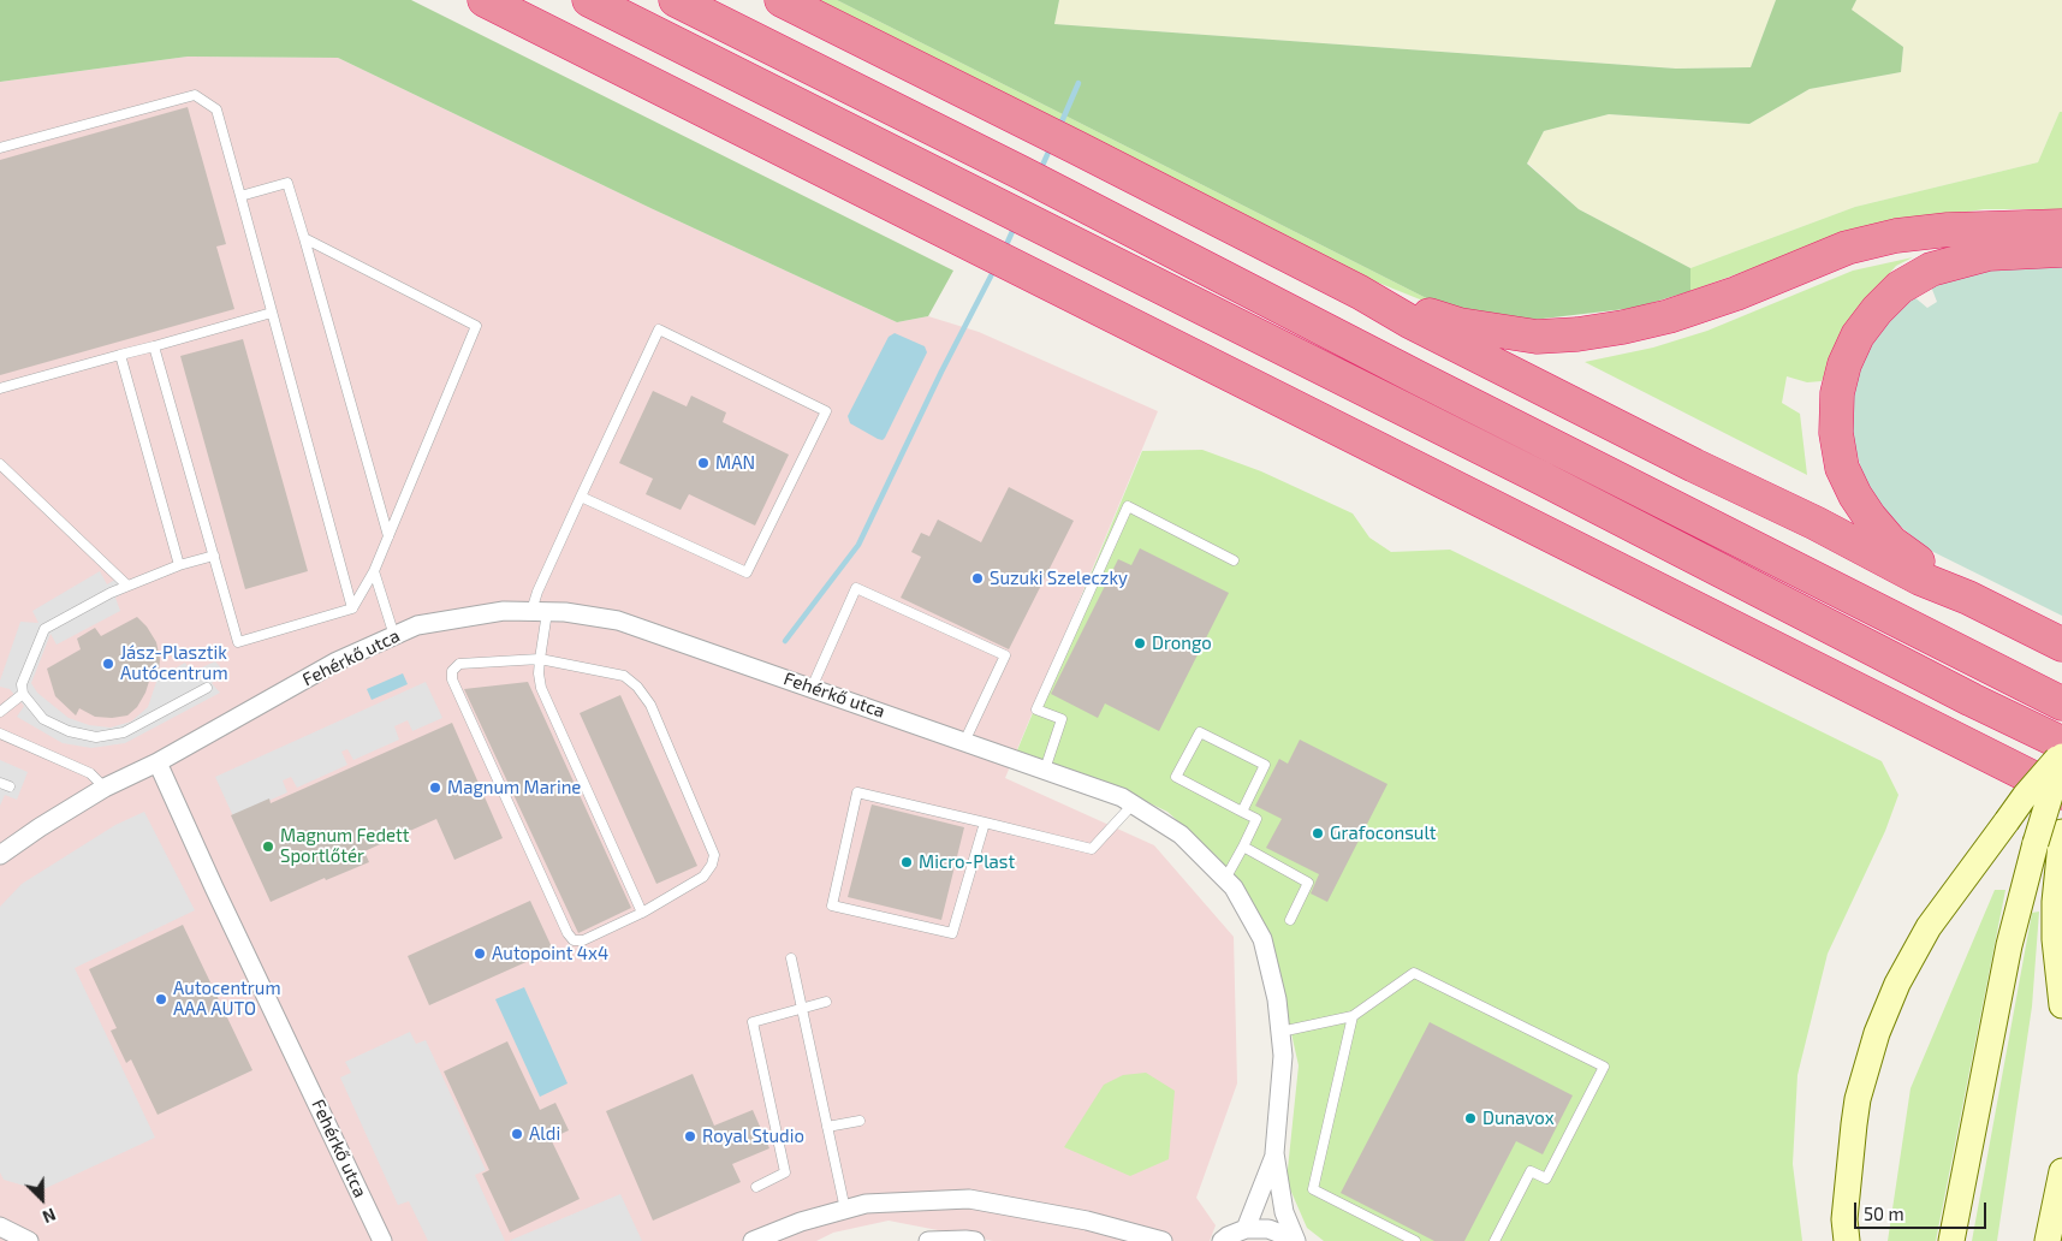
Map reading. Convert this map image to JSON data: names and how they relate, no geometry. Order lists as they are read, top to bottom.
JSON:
{
  "streets": {
    "street": ["Fehérkő utca"]
  },
  "places": [
    "MAN",
    "Suzuki Szeleczky",
    "Drongo",
    "Jász-Plasztik Autócentrum",
    "Magnum Marine",
    "Grafoconsult",
    "Magnum Fedett Sportlőtér",
    "Micro-Plast",
    "Autopoint 4x4",
    "Autocentrum AAA AUTO",
    "Dunavox",
    "Aldi",
    "Royal Studio"
  ],
  "scale_bar": "50 m",
  "north": "bottom right"
}
